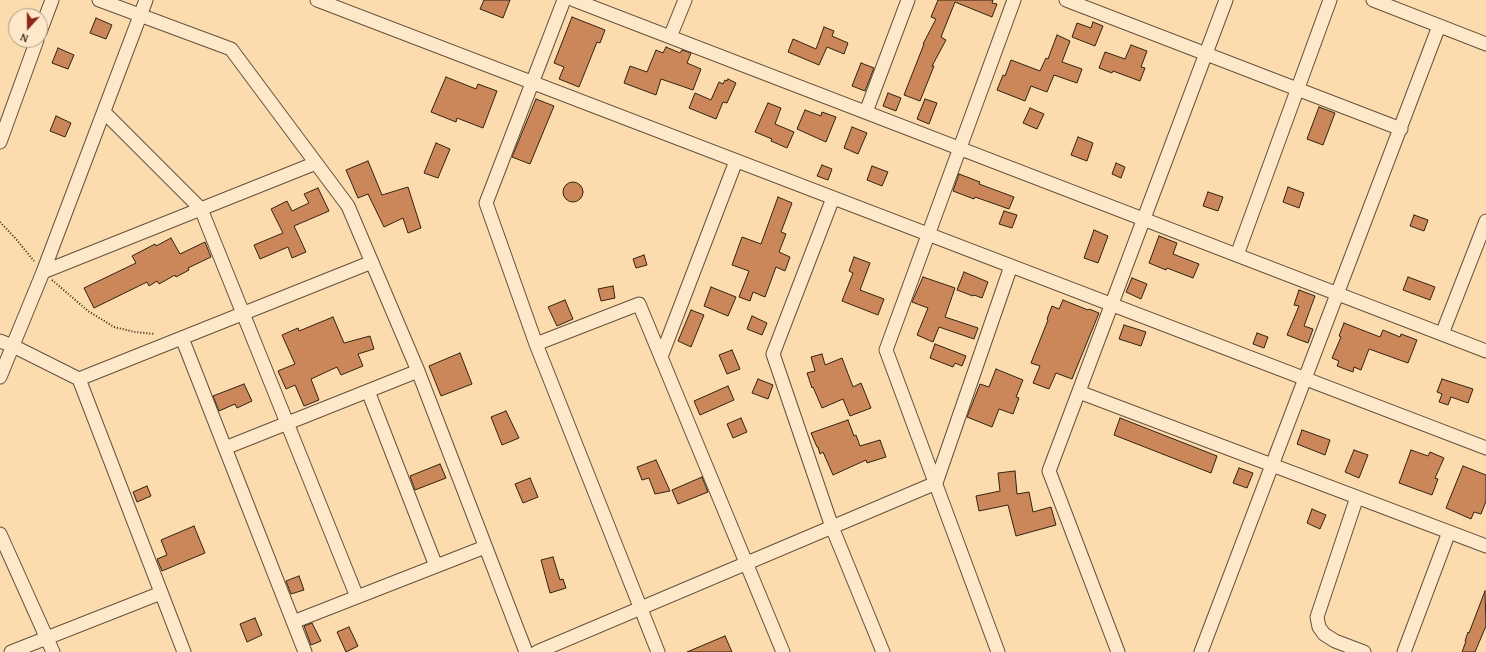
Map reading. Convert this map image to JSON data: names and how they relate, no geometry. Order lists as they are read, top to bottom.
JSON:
{
  "north": "bottom"
}
